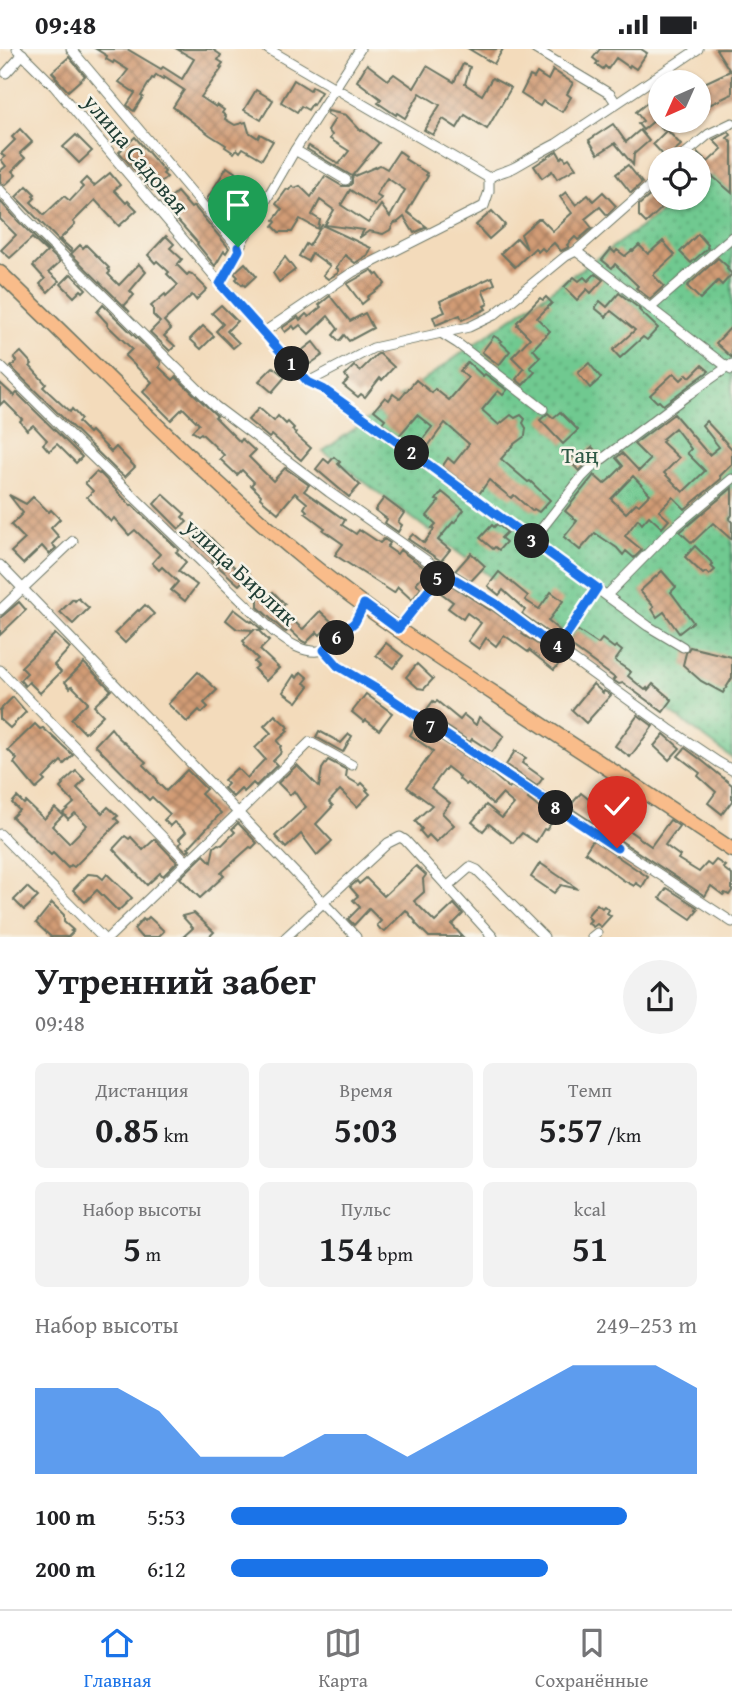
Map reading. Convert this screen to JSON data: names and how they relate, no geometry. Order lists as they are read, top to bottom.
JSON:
{
  "streets": {
    "street": ["улица Садовая", "улица Бирлик"]
  },
  "parks": ["Таң"],
  "north": "bottom left",
  "page": {
    "status": "09:48",
    "pins": [
      "1",
      "2",
      "3",
      "5",
      "6",
      "4",
      "7",
      "8"
    ],
    "heading": ["Утренний забег", "09:48"],
    "stats": [
      ["Дистанция", "0.85 km"],
      ["Время", "5:03"],
      ["Темп", "5:57 /km"],
      ["Набор высоты", "5 m"],
      ["Пульс", "154 bpm"],
      ["kcal", "51"]
    ],
    "chart": ["Набор высоты", "249–253 m"],
    "list": [
      {
        "name": "100 m",
        "note": "5:53"
      },
      {
        "name": "200 m",
        "note": "6:12"
      }
    ],
    "tabs": ["Главная", "Карта", "Сохранённые"]
  }
}
